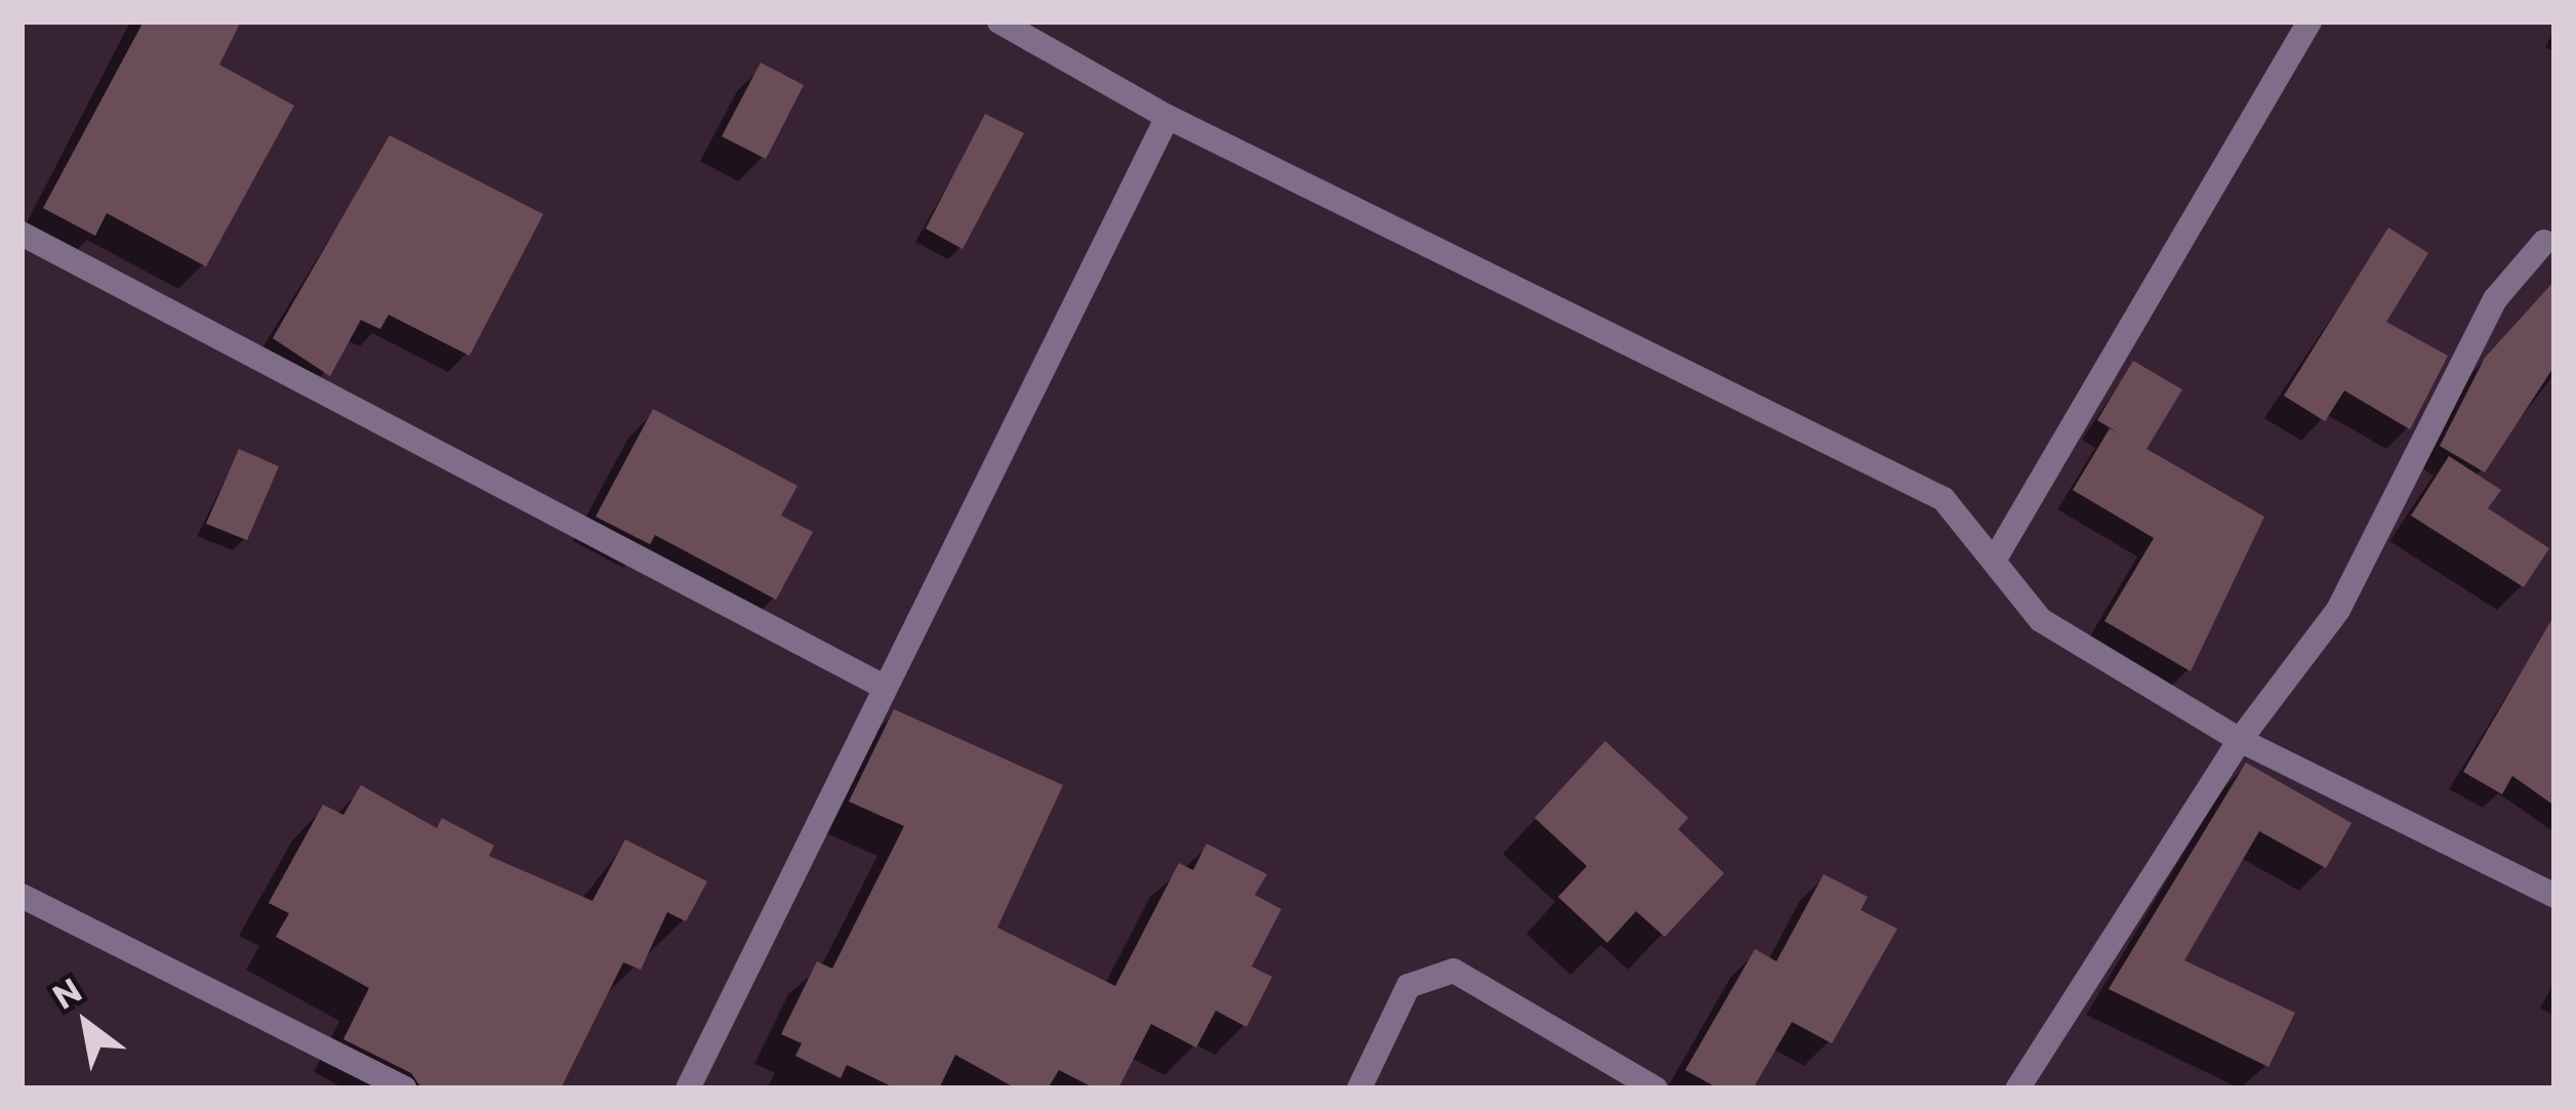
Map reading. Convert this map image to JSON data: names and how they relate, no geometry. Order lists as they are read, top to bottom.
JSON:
{
  "north": "top left"
}
